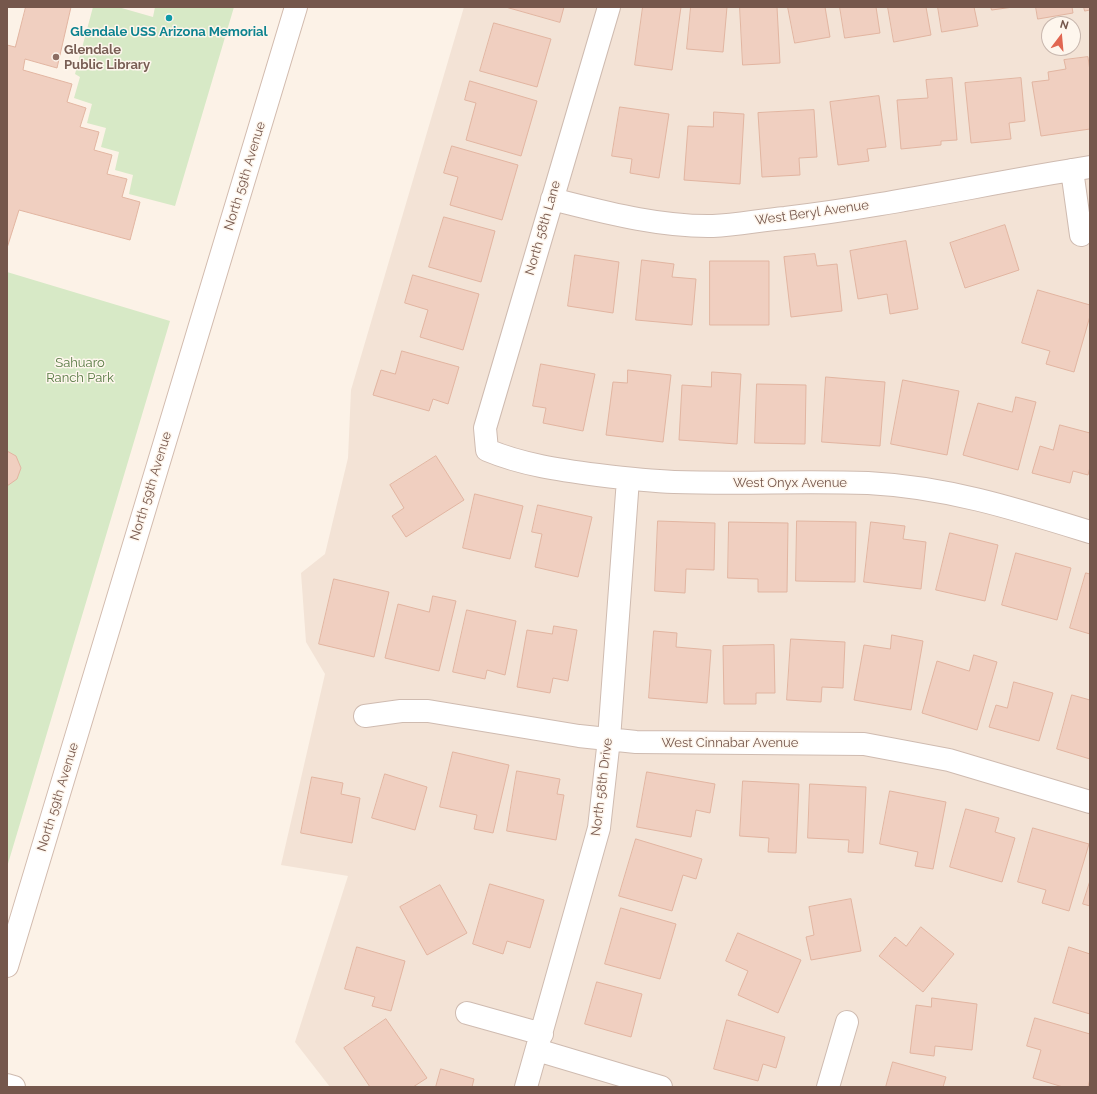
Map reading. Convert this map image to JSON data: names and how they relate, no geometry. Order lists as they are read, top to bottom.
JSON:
{
  "streets": {
    "street": [
      "North 59th Avenue",
      "West Beryl Avenue",
      "North 58th Lane",
      "West Onyx Avenue",
      "West Cinnabar Avenue",
      "North 58th Drive"
    ]
  },
  "crossings": [
    ["West Beryl Avenue", "North 58th Lane"],
    ["North 58th Lane", "West Onyx Avenue"],
    ["West Onyx Avenue", "North 58th Drive"],
    ["West Cinnabar Avenue", "North 58th Drive"]
  ],
  "parks": ["Sahuaro Ranch Park"],
  "places": ["Glendale USS Arizona Memorial", "Glendale Public Library"],
  "north": "top"
}
